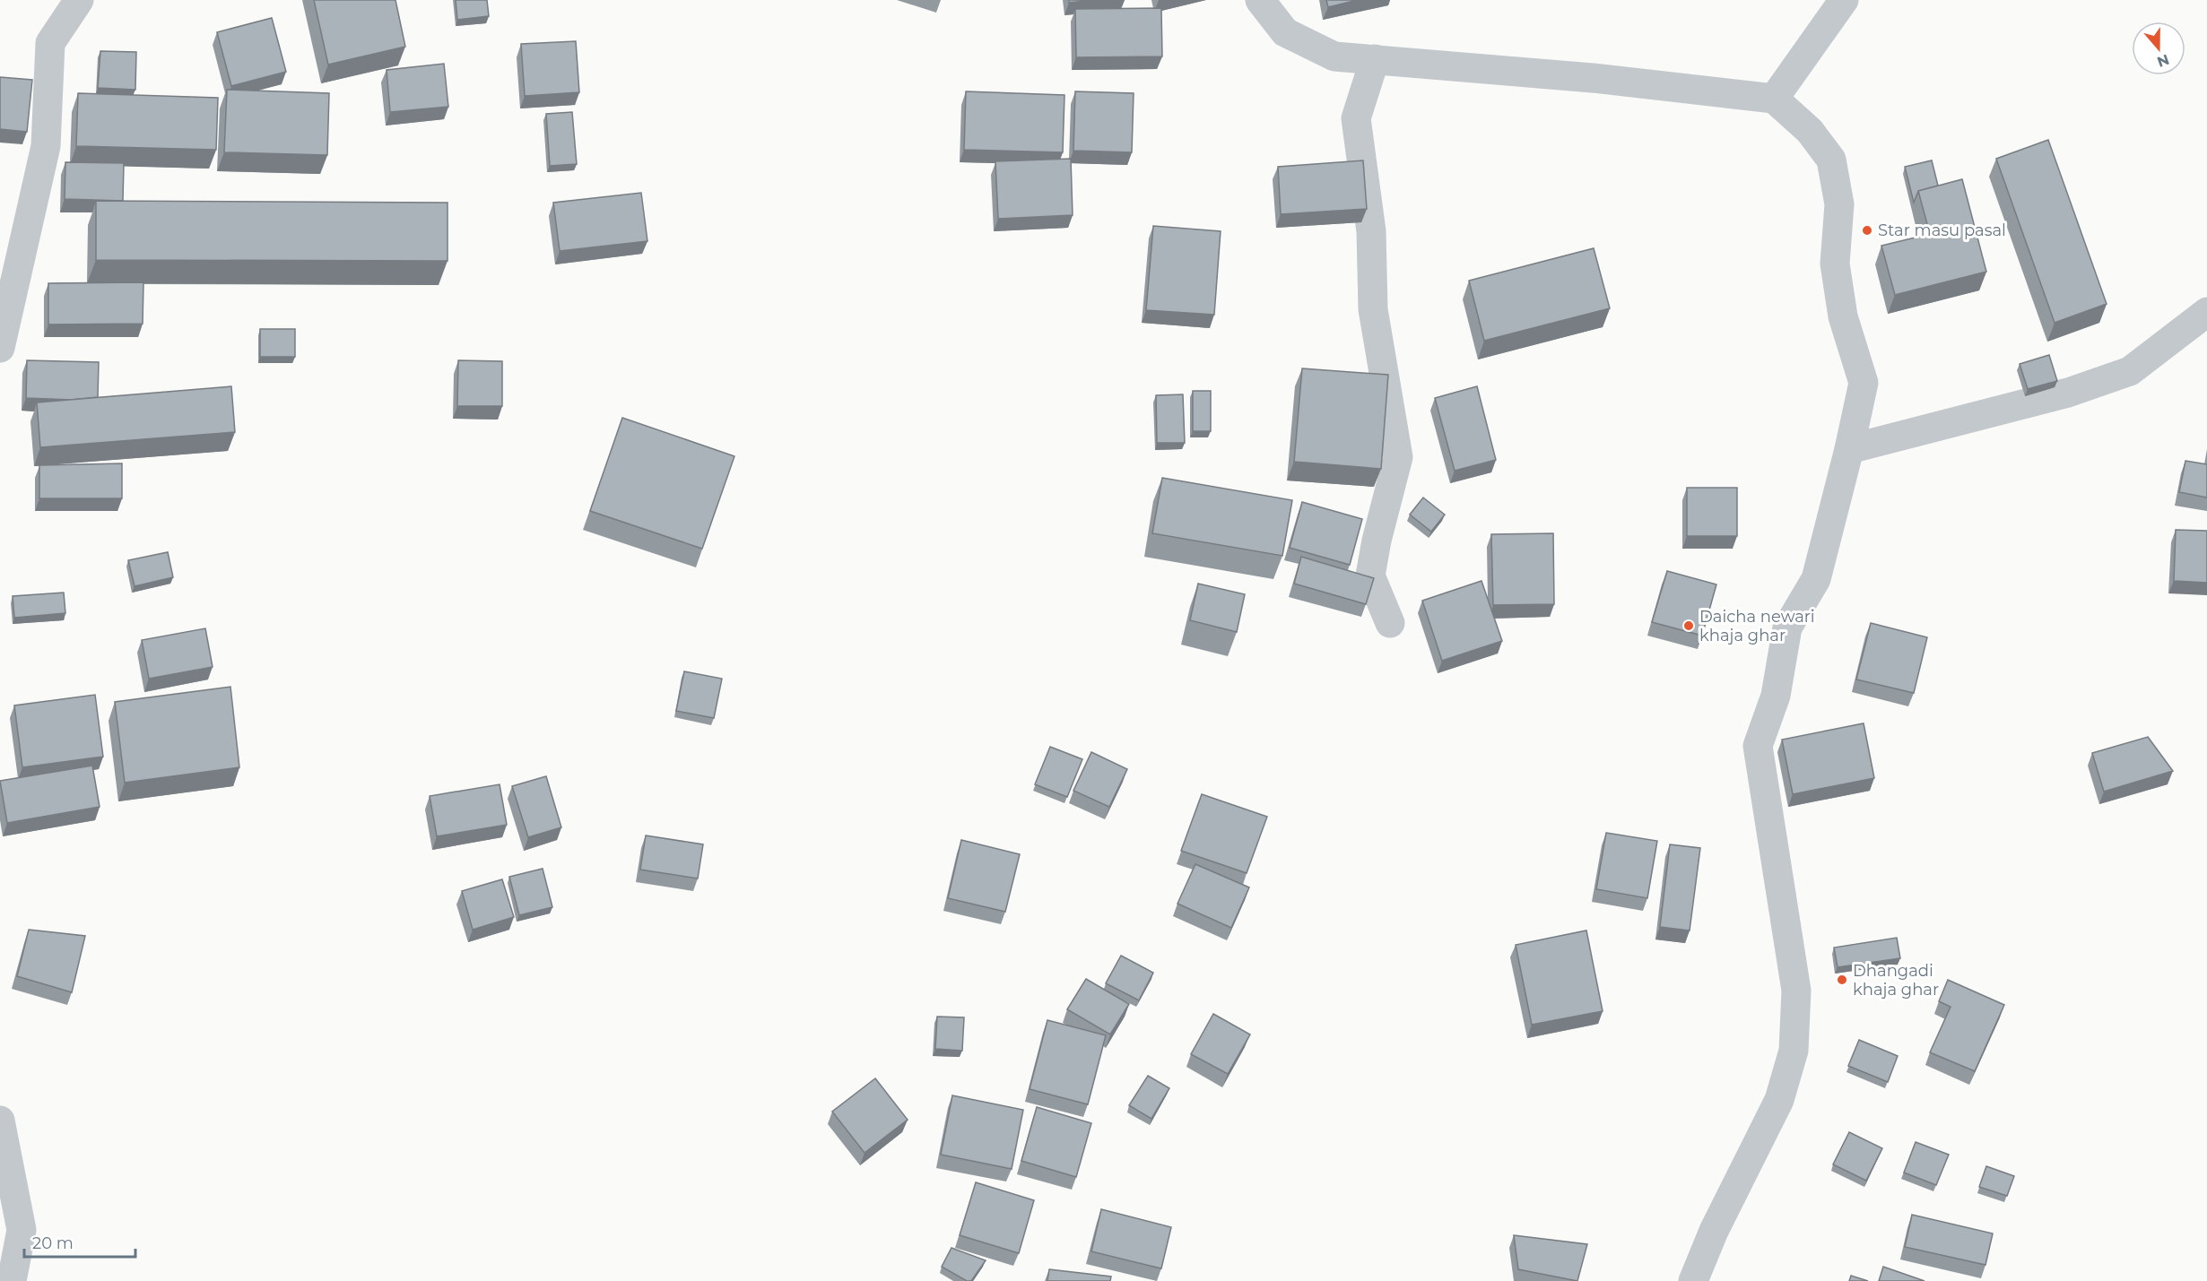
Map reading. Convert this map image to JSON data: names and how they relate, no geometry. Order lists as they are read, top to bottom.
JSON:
{
  "places": ["Star masu pasal", "Daicha newari khaja ghar", "Dhangadi khaja ghar"],
  "scale_bar": "20 m",
  "north": "bottom"
}
